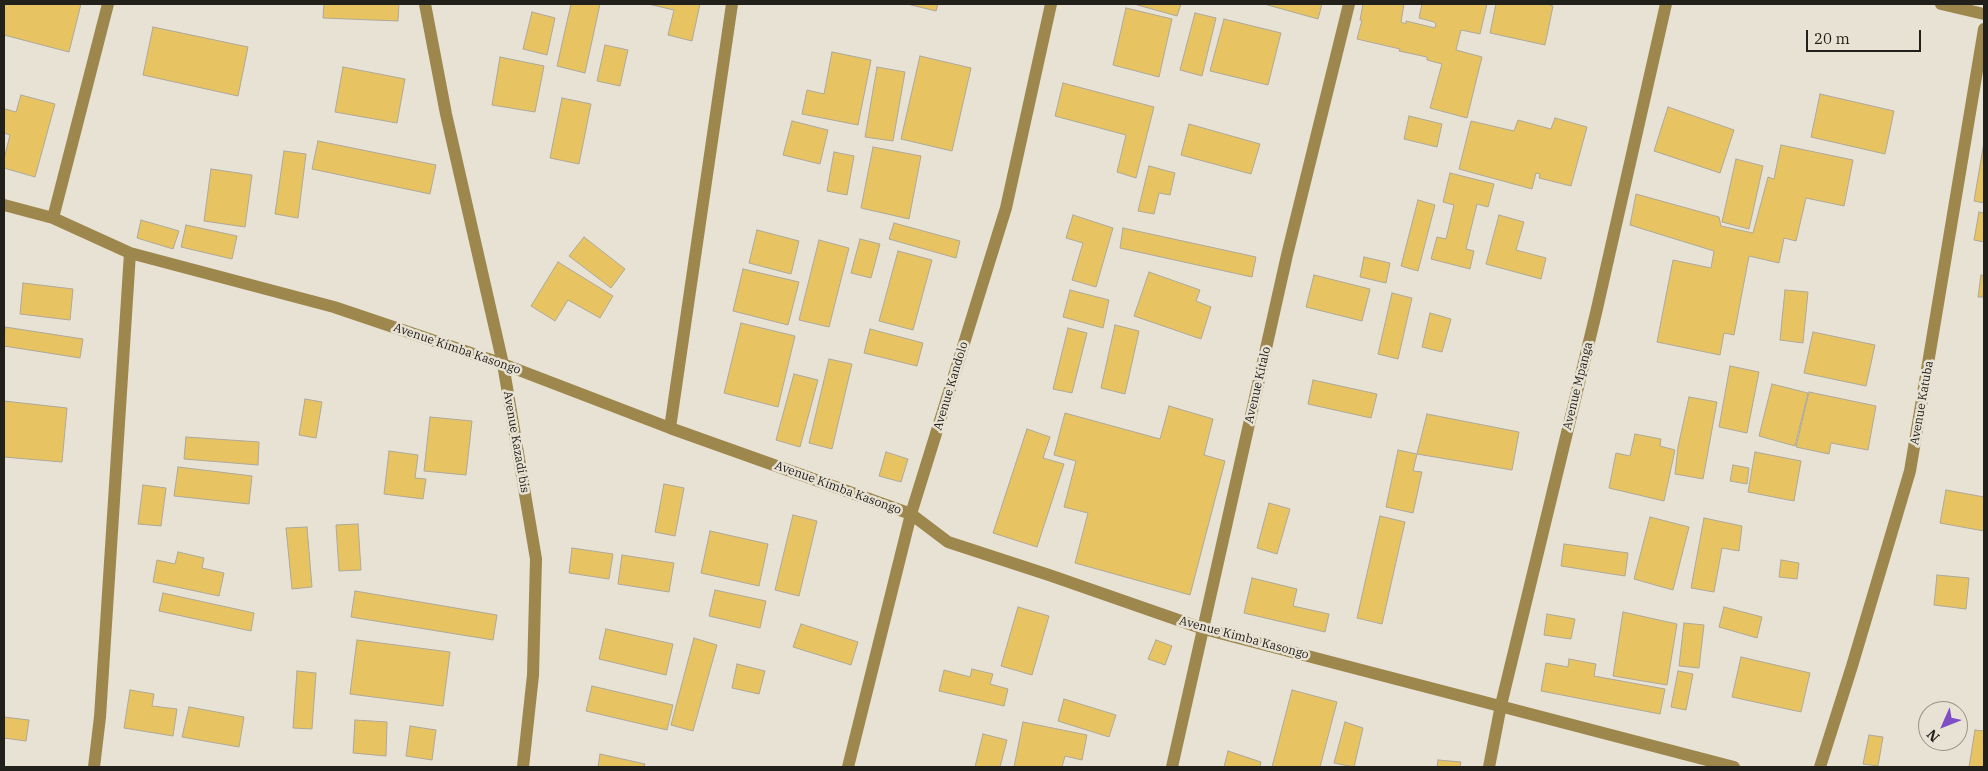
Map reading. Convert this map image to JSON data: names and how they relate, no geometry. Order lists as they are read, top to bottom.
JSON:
{
  "streets": {
    "street": [
      "Avenue Kimba Kasongo",
      "Avenue Kitalo",
      "Avenue Kandolo",
      "Avenue Mpanga",
      "Avenue Katuba",
      "Avenue Kazadi bis"
    ]
  },
  "crossings": [
    ["Avenue Kimba Kasongo", "Avenue Kitalo"],
    ["Avenue Kimba Kasongo", "Avenue Kandolo"],
    ["Avenue Kimba Kasongo", "Avenue Mpanga"],
    ["Avenue Kimba Kasongo", "Avenue Kazadi bis"]
  ],
  "scale_bar": "20 m",
  "north": "bottom left"
}
